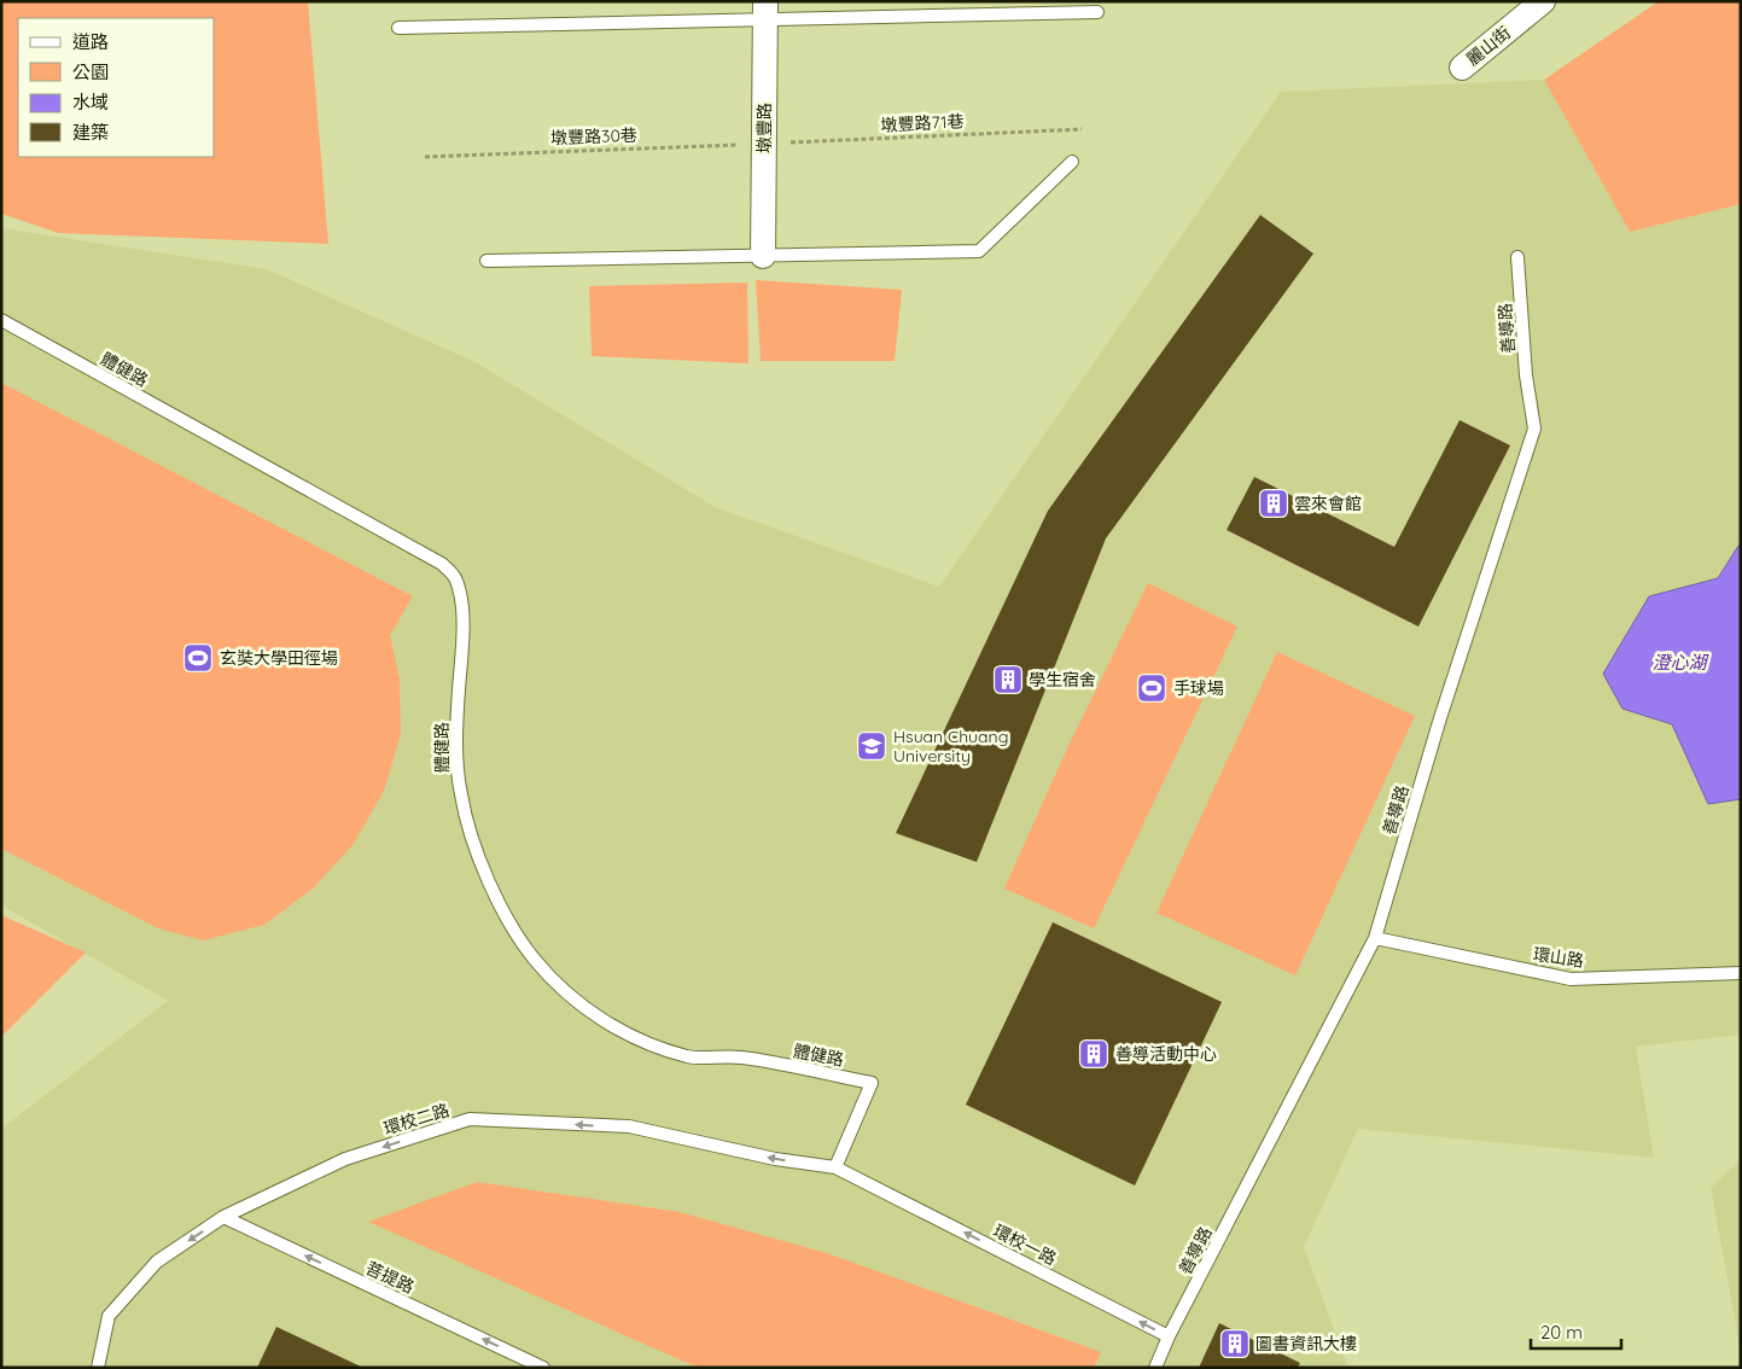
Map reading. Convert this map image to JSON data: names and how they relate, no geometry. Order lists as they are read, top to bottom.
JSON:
{
  "streets": {
    "street": ["麗山街", "墩豐路"],
    "lane": [
      "善導路",
      "體健路",
      "環山路",
      "環校二路",
      "環校一路",
      "菩提路"
    ],
    "path": ["墩豐路71巷", "墩豐路30巷"]
  },
  "crossings": [
    ["墩豐路71巷", "墩豐路"],
    ["墩豐路71巷", "墩豐路30巷"],
    ["墩豐路", "墩豐路30巷"],
    ["善導路", "環山路"],
    ["善導路", "環校一路"],
    ["體健路", "環校二路"],
    ["體健路", "環校一路"],
    ["環校二路", "環校一路"],
    ["環校二路", "菩提路"]
  ],
  "one_way": ["環校二路", "環校一路", "菩提路"],
  "water": ["澄心湖"],
  "places": {
    "building": [
      "雲來會館",
      "學生宿舍",
      "善導活動中心",
      "圖書資訊大樓"
    ],
    "sports": ["玄奘大學田徑場", "手球場"],
    "school or university": ["Hsuan Chuang University"]
  },
  "legend": [
    "道路",
    "公園",
    "水域",
    "建築"
  ],
  "scale_bar": "20 m"
}
